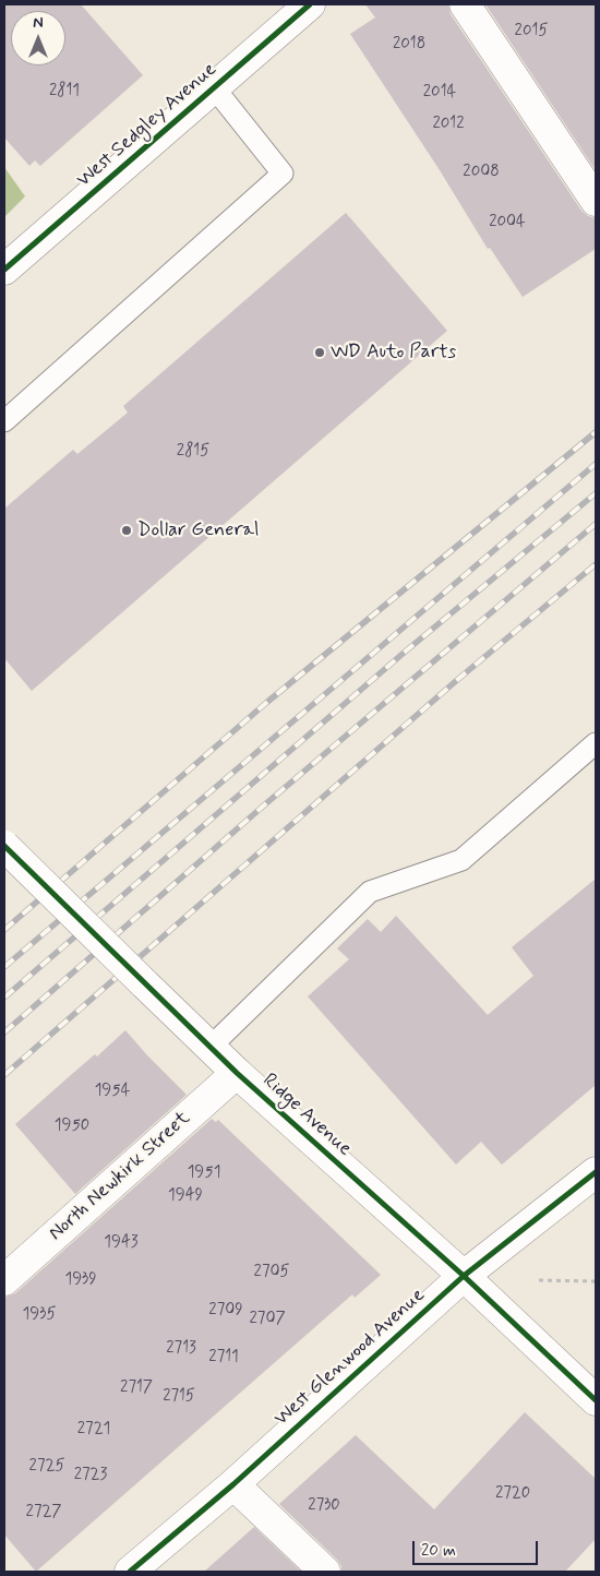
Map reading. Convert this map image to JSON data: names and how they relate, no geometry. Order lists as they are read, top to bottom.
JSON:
{
  "streets": {
    "street": [
      "West Sedgley Avenue",
      "Ridge Avenue",
      "North Newkirk Street",
      "West Glenwood Avenue"
    ]
  },
  "crossings": [
    ["Ridge Avenue", "North Newkirk Street"],
    ["Ridge Avenue", "West Glenwood Avenue"]
  ],
  "places": ["WD Auto Parts", "Dollar General"],
  "house_numbers": [
    "2015",
    "2018",
    "2811",
    "2014",
    "2012",
    "2008",
    "2004",
    "2815",
    "1954",
    "1950",
    "1951",
    "1949",
    "1943",
    "2705",
    "1939",
    "2709",
    "1935",
    "2707",
    "2713",
    "2711",
    "2717",
    "2715",
    "2721",
    "2725",
    "2723",
    "2720",
    "2730",
    "2727"
  ],
  "scale_bar": "20 m",
  "north": "top"
}
